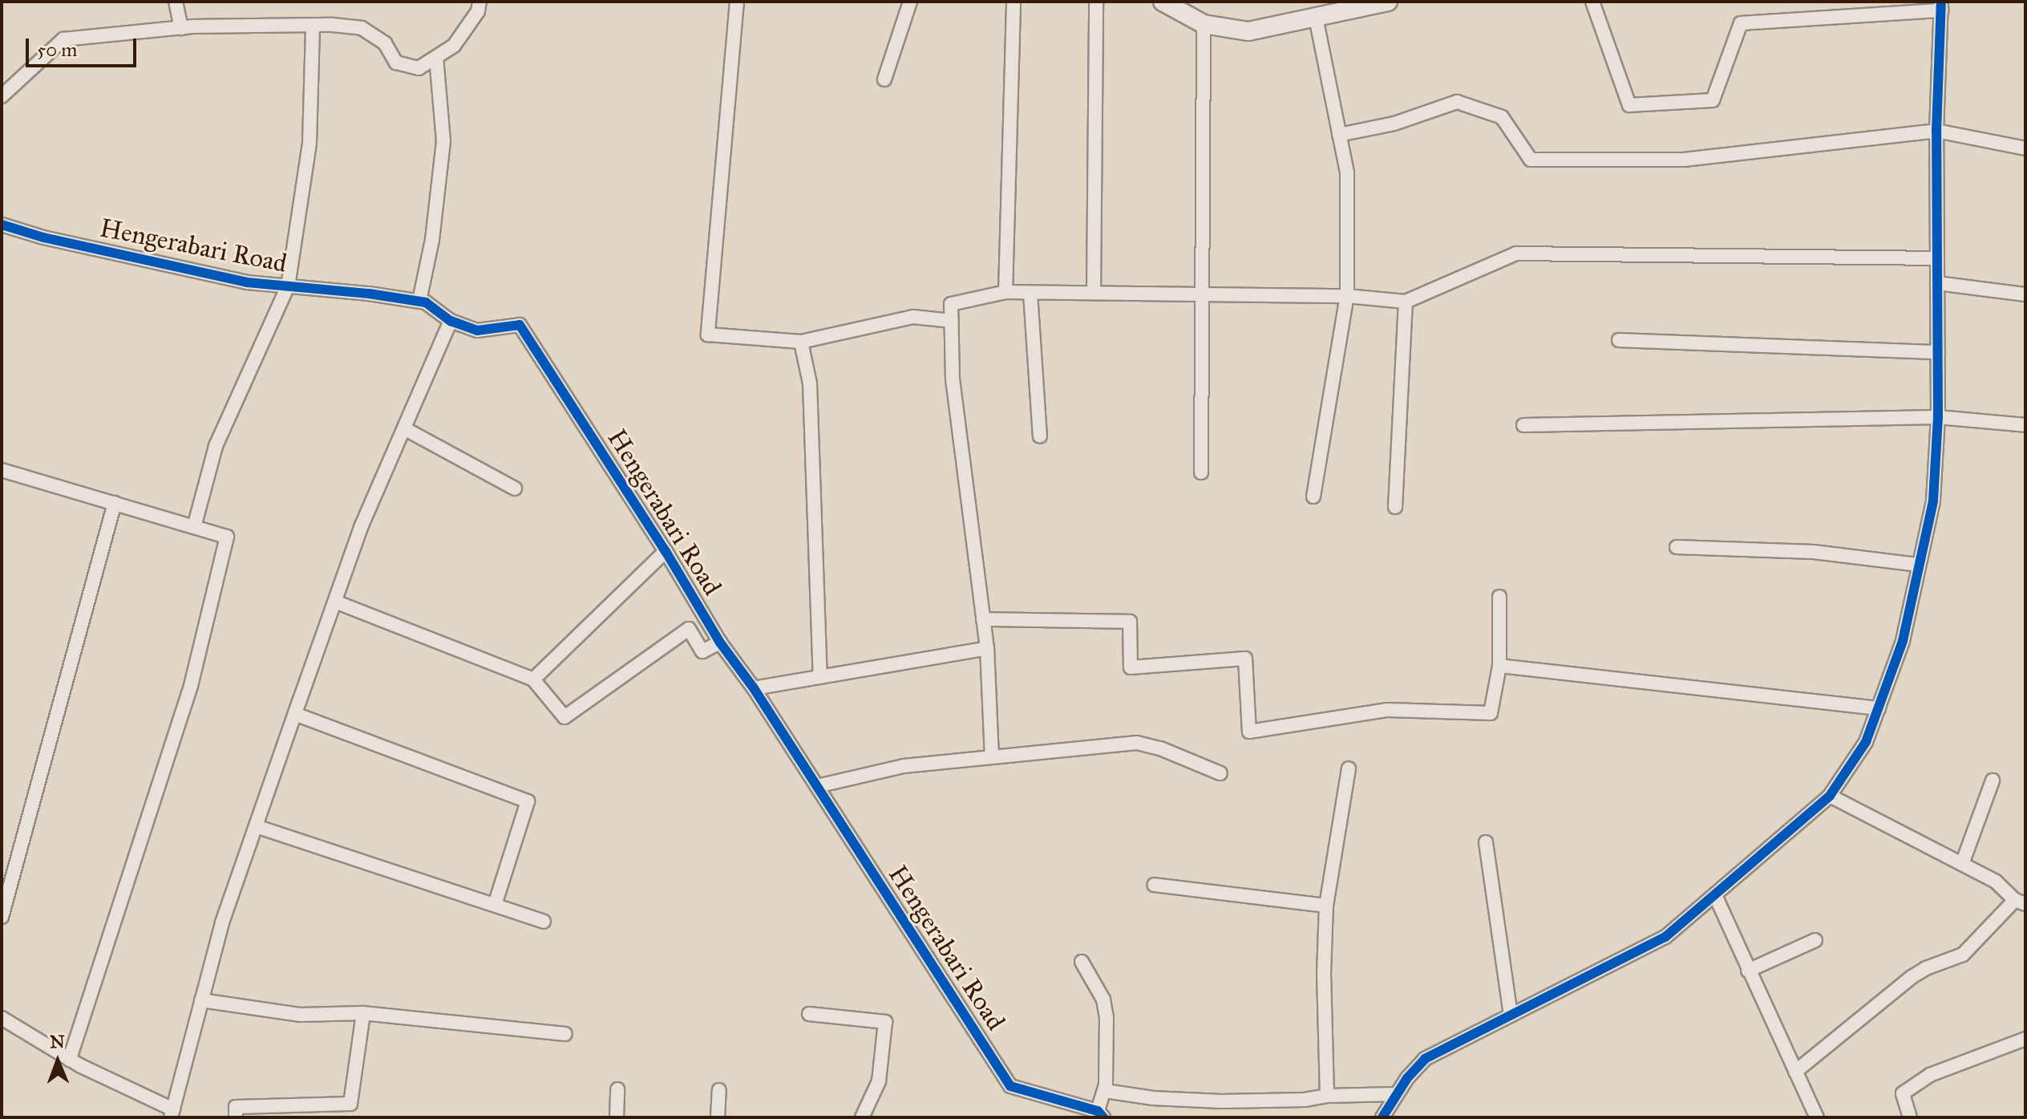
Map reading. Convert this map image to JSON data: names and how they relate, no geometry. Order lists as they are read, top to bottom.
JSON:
{
  "streets": {
    "street": ["Hengerabari Road"]
  },
  "scale_bar": "50 m",
  "north": "top"
}
